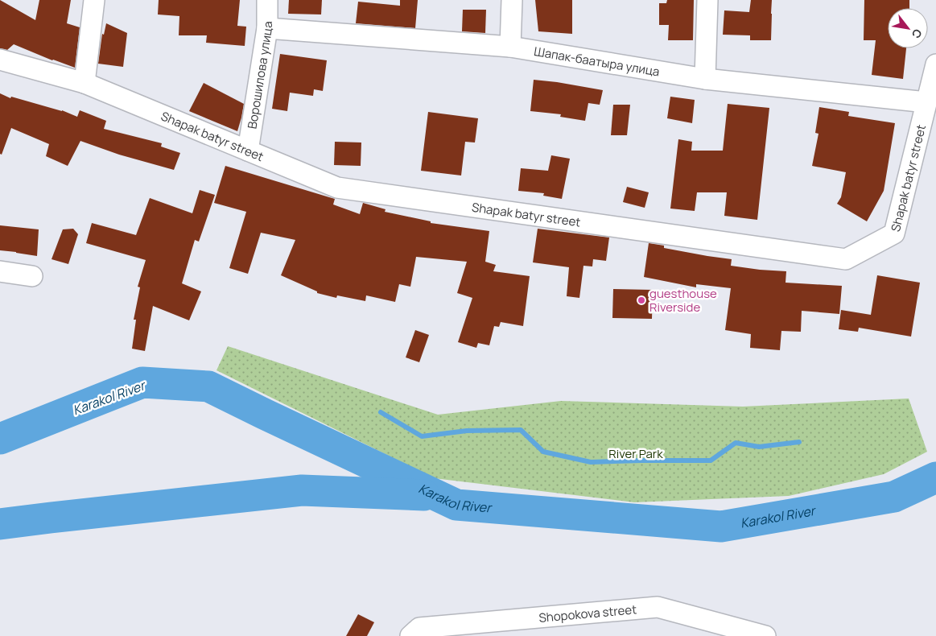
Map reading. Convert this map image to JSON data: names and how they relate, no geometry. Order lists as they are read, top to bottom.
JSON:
{
  "streets": {
    "street": [
      "Шапак-баатыра улица",
      "Ворошилова улица",
      "Shapak batyr street",
      "Shopokova street"
    ]
  },
  "crossings": [
    ["Шапак-баатыра улица", "Ворошилова улица"],
    ["Шапак-баатыра улица", "Shapak batyr street"],
    ["Ворошилова улица", "Shapak batyr street"]
  ],
  "water": ["Karakol River"],
  "parks": ["River Park"],
  "places": ["guesthouse Riverside"],
  "north": "bottom right"
}
